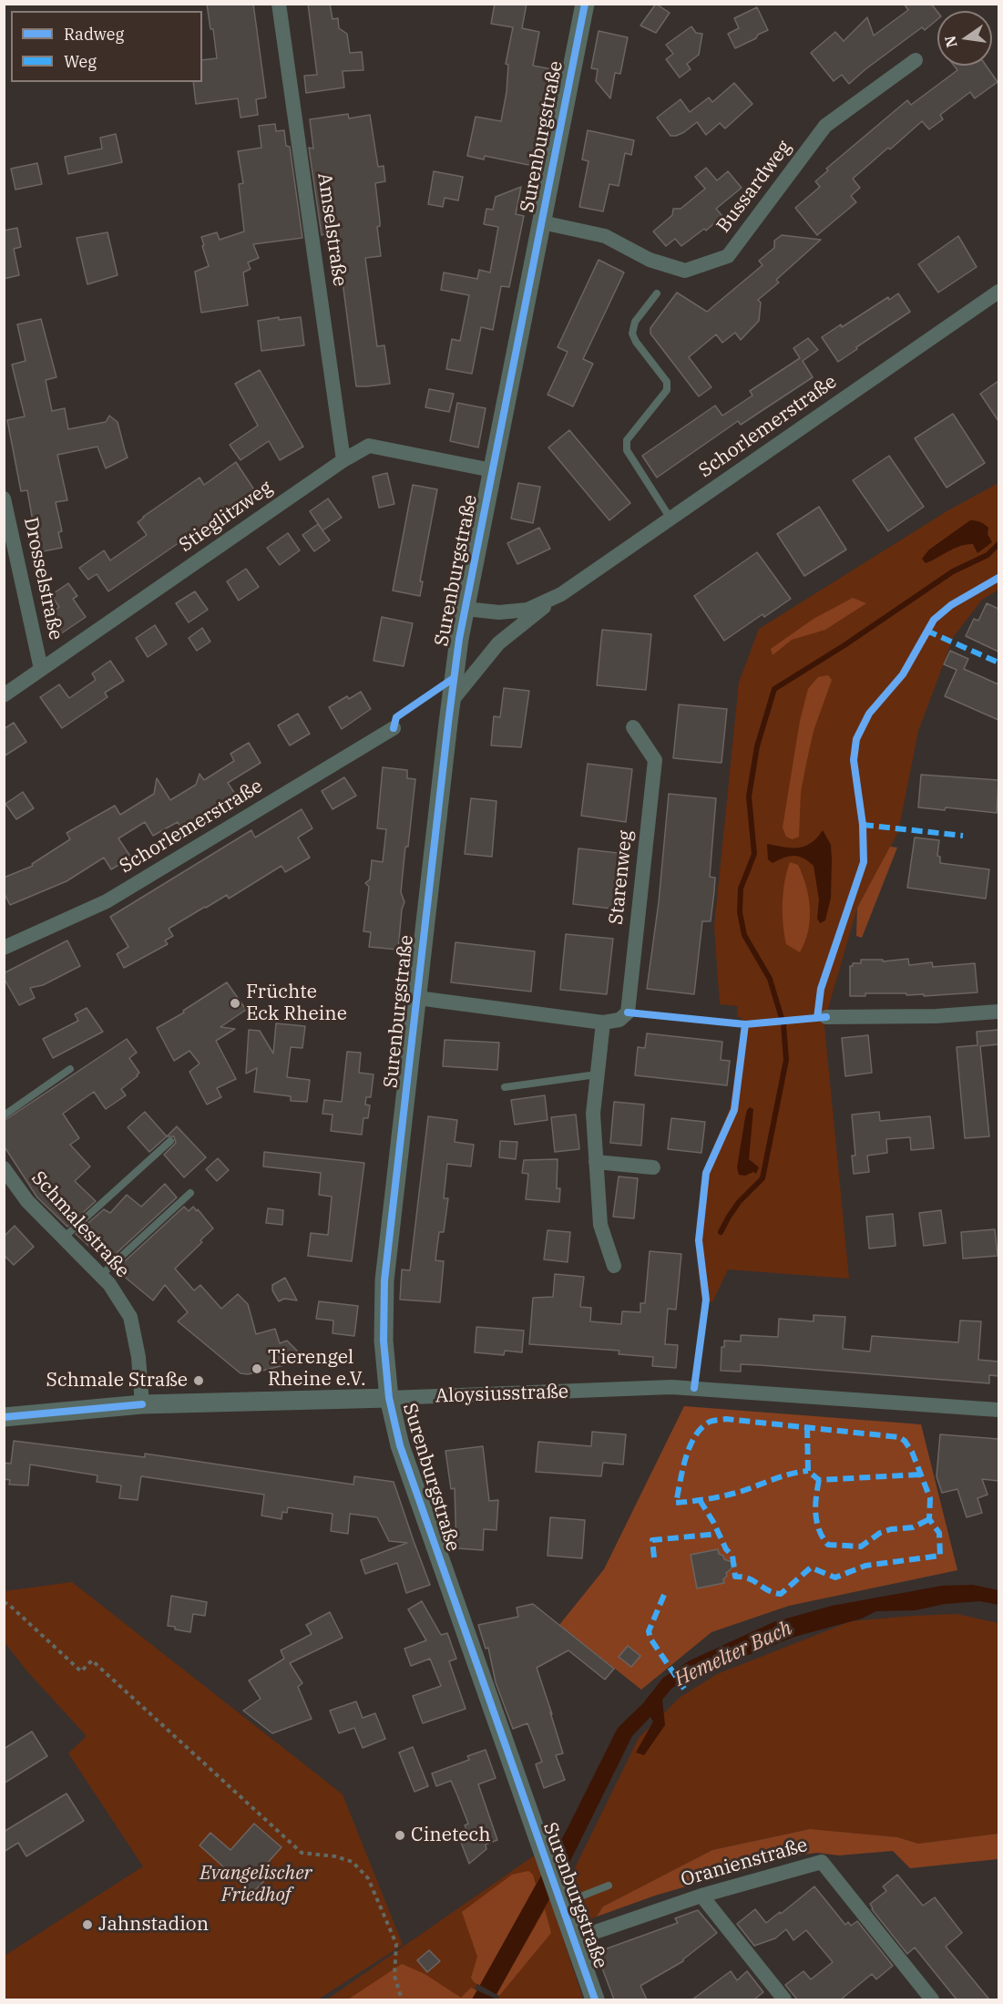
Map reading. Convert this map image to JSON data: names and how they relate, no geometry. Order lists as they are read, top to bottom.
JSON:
{
  "streets": {
    "street": [
      "Surenburgstraße",
      "Bussardweg",
      "Amselstraße",
      "Schorlemerstraße",
      "Stieglitzweg",
      "Drosselstraße",
      "Starenweg",
      "Schmalestraße",
      "Aloysiusstraße",
      "Oranienstraße"
    ]
  },
  "crossings": [
    ["Surenburgstraße", "Bussardweg"],
    ["Surenburgstraße", "Schorlemerstraße"],
    ["Surenburgstraße", "Stieglitzweg"],
    ["Surenburgstraße", "Starenweg"],
    ["Surenburgstraße", "Aloysiusstraße"],
    ["Surenburgstraße", "Oranienstraße"],
    ["Amselstraße", "Stieglitzweg"],
    ["Stieglitzweg", "Drosselstraße"],
    ["Schmalestraße", "Aloysiusstraße"]
  ],
  "water": ["Hemelter Bach"],
  "parks": ["Evangelischer Friedhof"],
  "places": [
    "Früchte Eck Rheine",
    "Tierengel Rheine e.V.",
    "Schmale Straße",
    "Cinetech",
    "Jahnstadion"
  ],
  "legend": ["Radweg", "Weg"],
  "north": "left"
}
